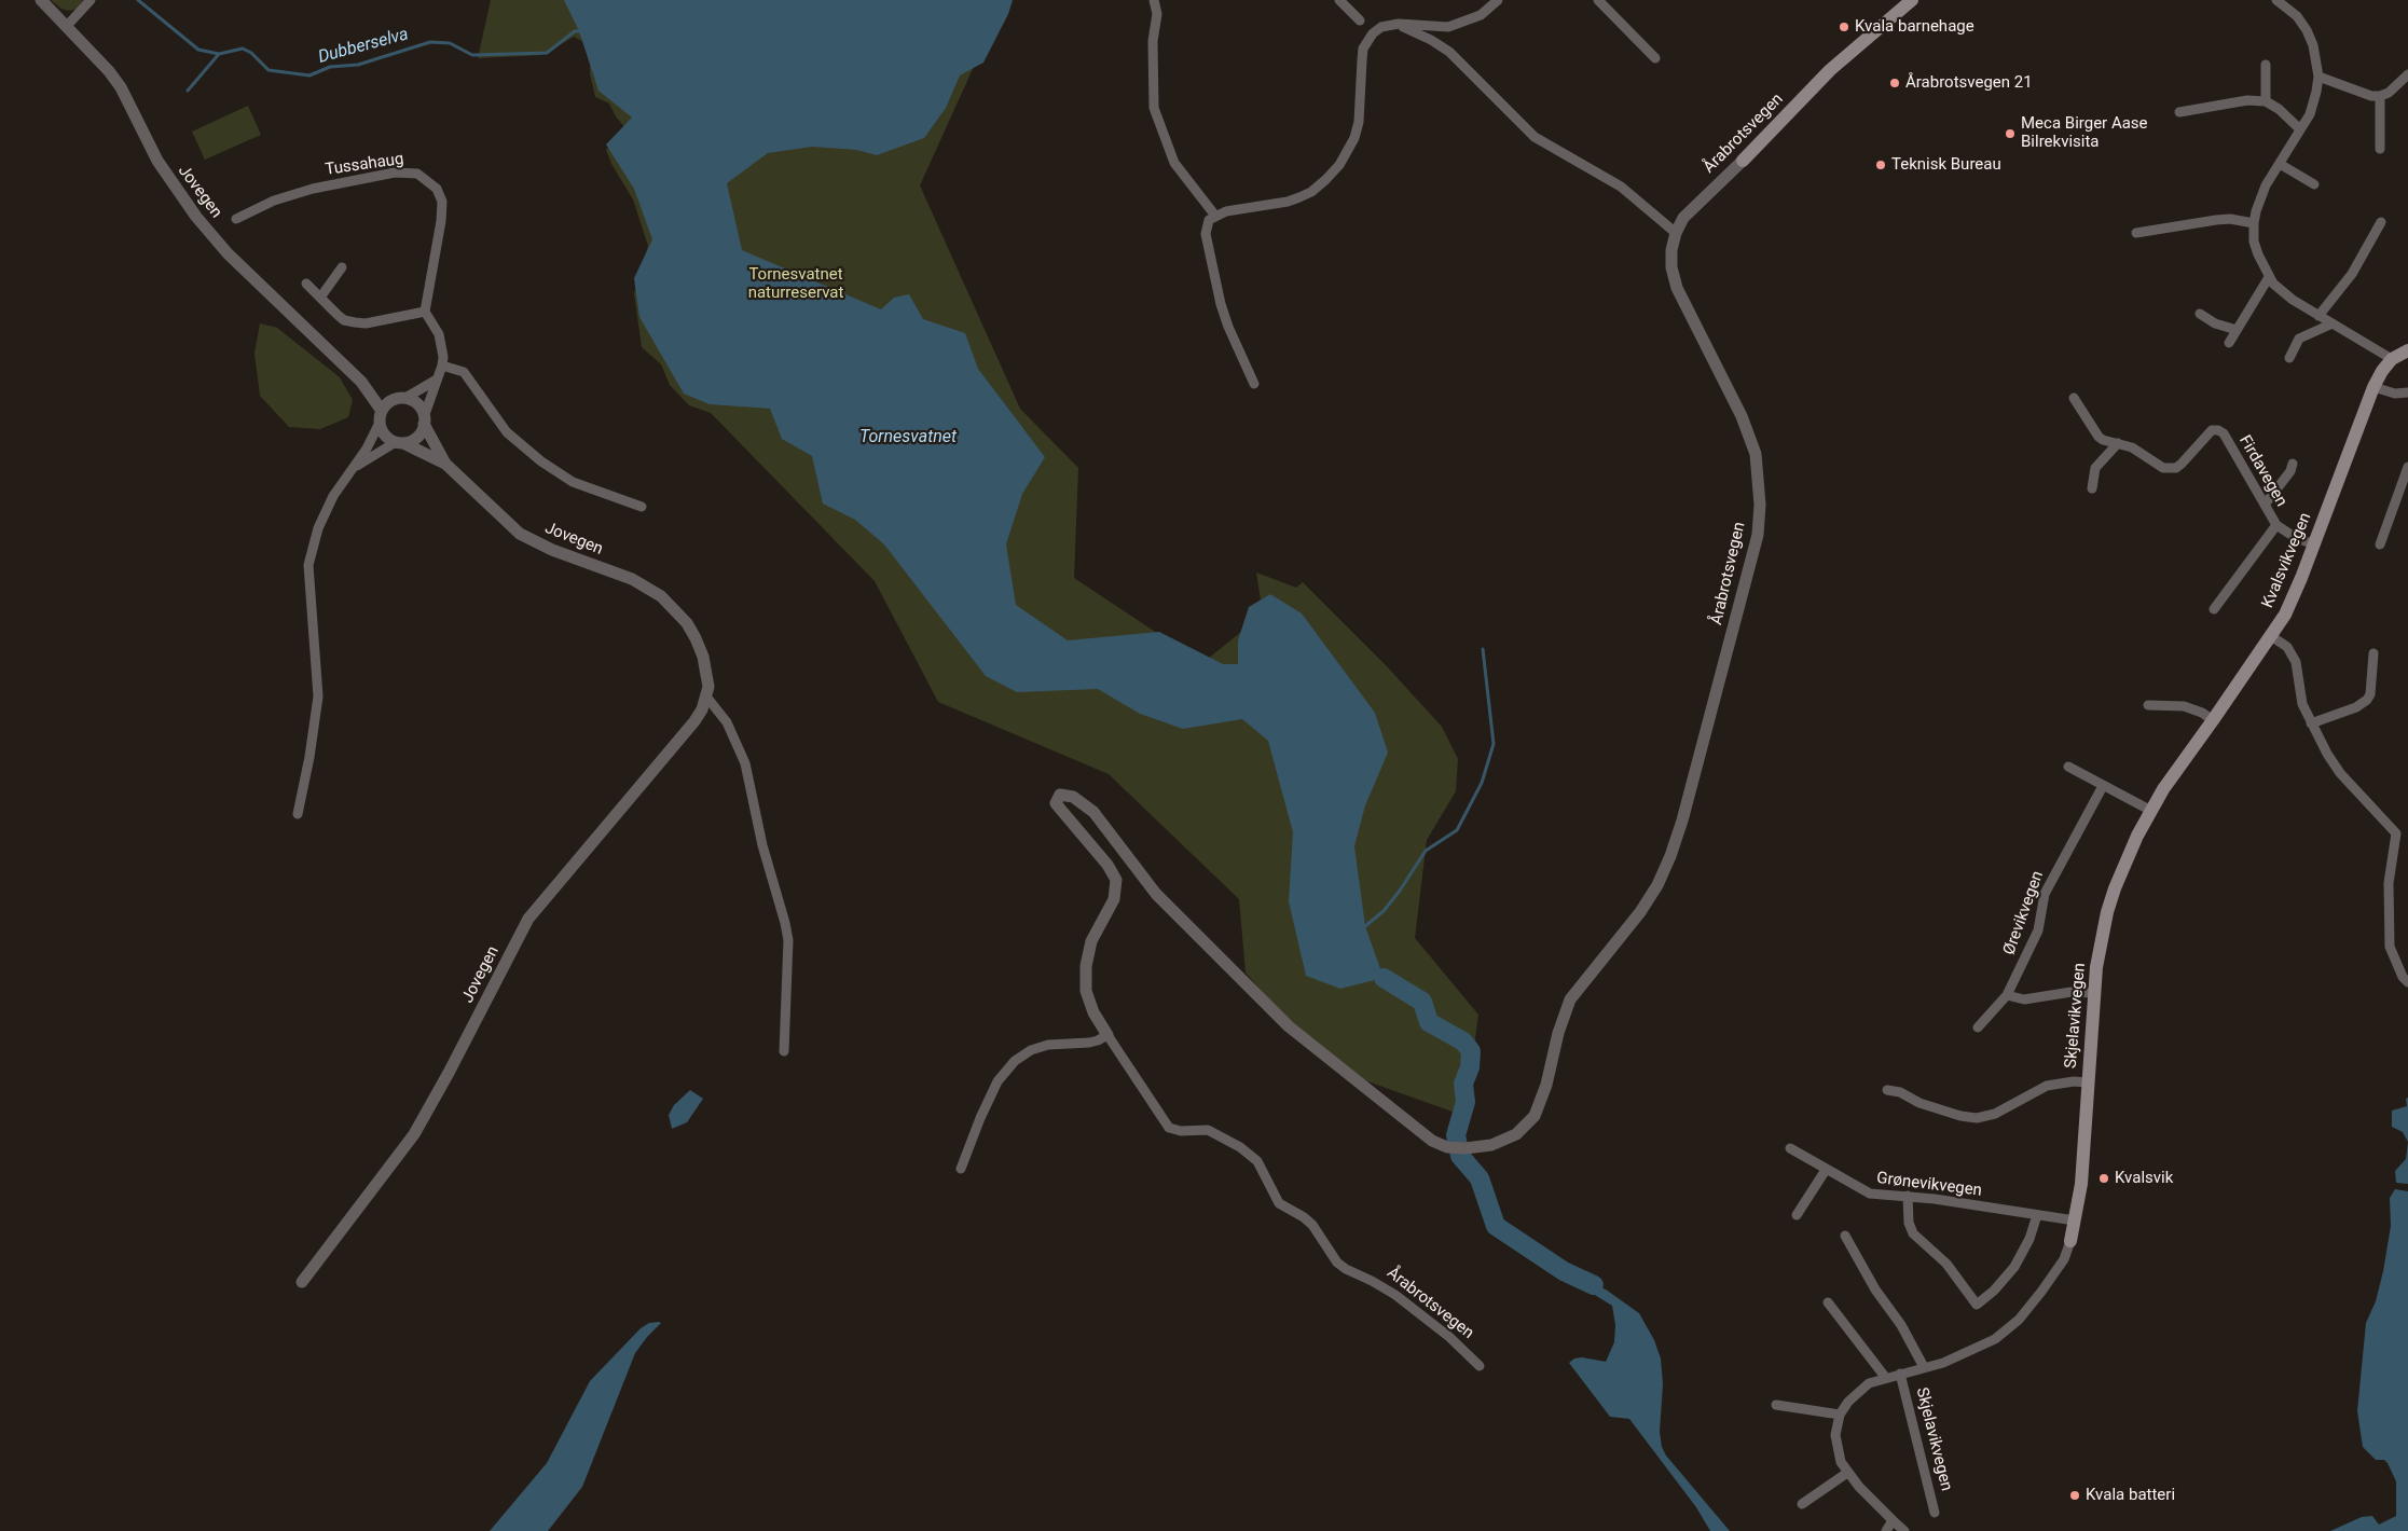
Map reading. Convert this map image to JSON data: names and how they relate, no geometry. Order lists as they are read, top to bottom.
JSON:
{
  "streets": {
    "main road": ["Årabrotsvegen", "Kvalsvikvegen", "Skjelavikvegen"],
    "street": [
      "Tussahaug",
      "Jovegen",
      "Firdavegen",
      "Ørevikvegen",
      "Grønevikvegen"
    ]
  },
  "crossings": [
    ["Firdavegen", "Kvalsvikvegen"],
    ["Kvalsvikvegen", "Skjelavikvegen"],
    ["Skjelavikvegen", "Grønevikvegen"]
  ],
  "water": ["Dubberselva", "Tornesvatnet"],
  "parks": ["Tornesvatnet naturreservat"],
  "places": [
    "Kvala barnehage",
    "Årabrotsvegen 21",
    "Meca Birger Aase Bilrekvisita",
    "Teknisk Bureau",
    "Kvalsvik",
    "Kvala batteri"
  ]
}
